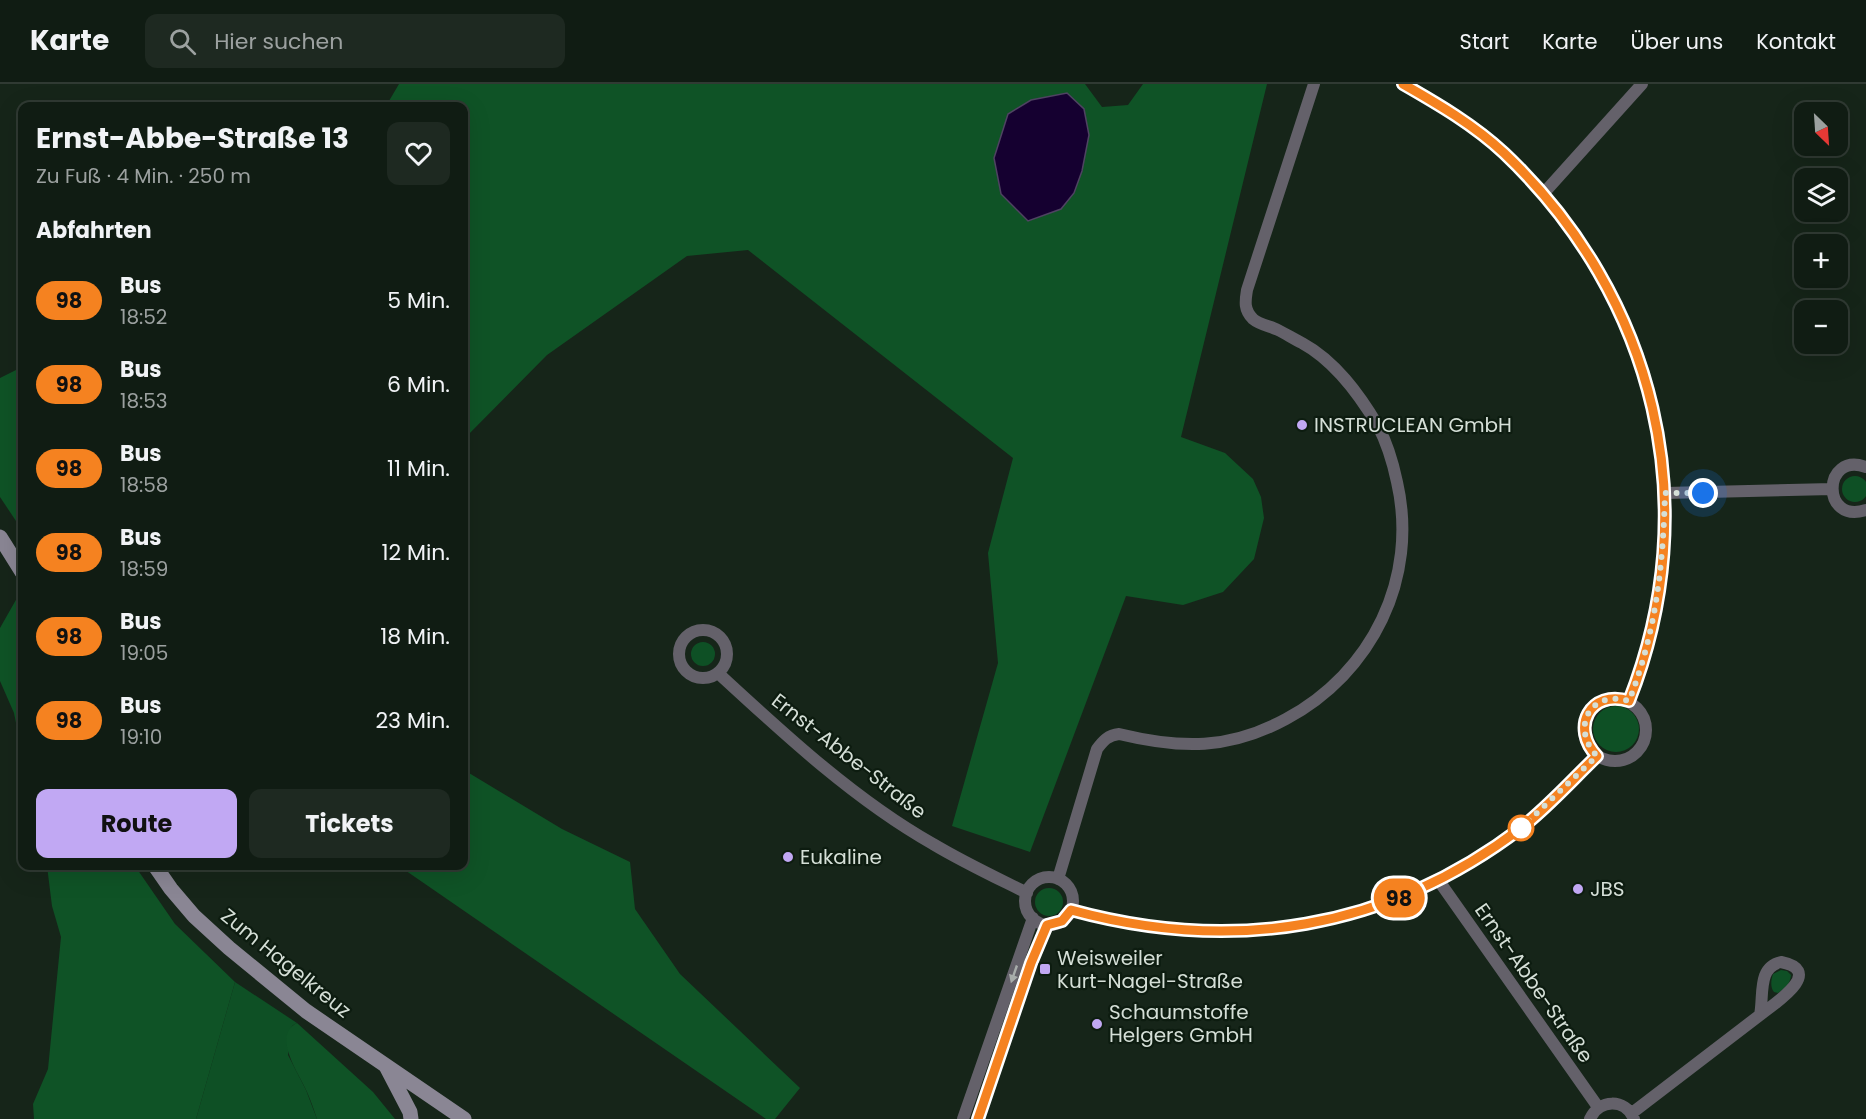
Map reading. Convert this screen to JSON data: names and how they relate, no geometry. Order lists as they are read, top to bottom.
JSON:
{
  "streets": {
    "main road": ["Zum Hagelkreuz"],
    "street": ["Ernst-Abbe-Straße"]
  },
  "places": {
    "other": [
      "INSTRUCLEAN GmbH",
      "Eukaline",
      "JBS",
      "Schaumstoffe Helgers GmbH"
    ],
    "transit": ["Weisweiler Kurt-Nagel-Straße"]
  },
  "lines": ["bus line 98"],
  "north": "bottom right",
  "page": {
    "header": "Karte",
    "search": "Hier suchen",
    "nav": [
      "Start",
      "Karte",
      "Über uns",
      "Kontakt"
    ],
    "on_map": "98",
    "map_buttons": ["+", "−"],
    "heading": [
      ["Ernst-Abbe-Straße 13", "Zu Fuß · 4 Min. · 250 m"],
      "Abfahrten"
    ],
    "list": [
      {
        "mark": "98",
        "name": "Bus",
        "note": "18:52",
        "value": "5 Min."
      },
      {
        "mark": "98",
        "name": "Bus",
        "note": "18:53",
        "value": "6 Min."
      },
      {
        "mark": "98",
        "name": "Bus",
        "note": "18:58",
        "value": "11 Min."
      },
      {
        "mark": "98",
        "name": "Bus",
        "note": "18:59",
        "value": "12 Min."
      },
      {
        "mark": "98",
        "name": "Bus",
        "note": "19:05",
        "value": "18 Min."
      },
      {
        "mark": "98",
        "name": "Bus",
        "note": "19:10",
        "value": "23 Min."
      }
    ],
    "buttons": ["Route", "Tickets"]
  }
}
